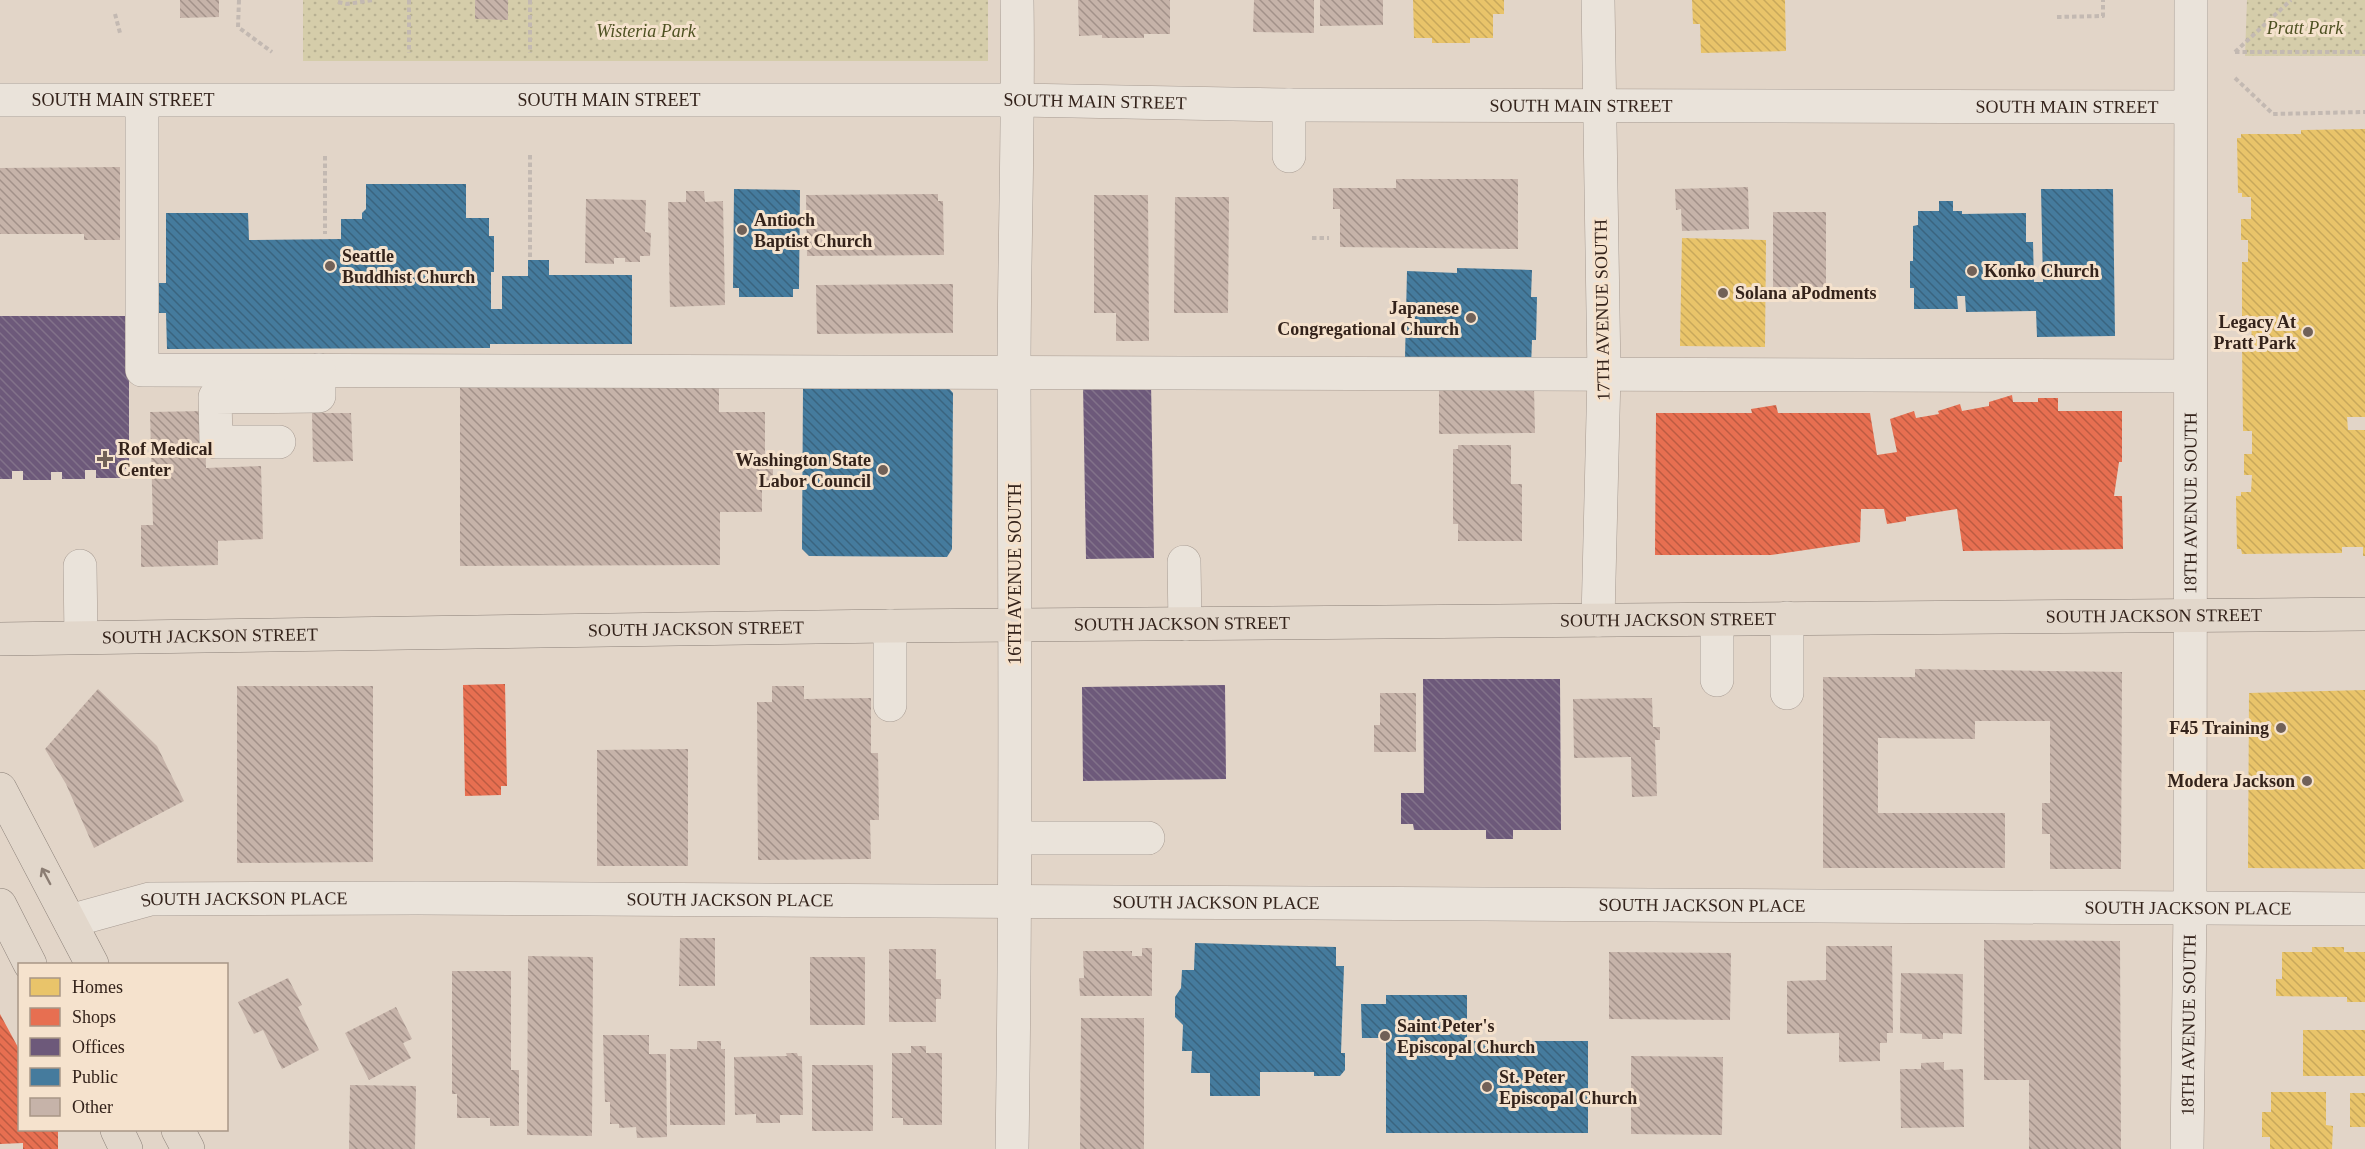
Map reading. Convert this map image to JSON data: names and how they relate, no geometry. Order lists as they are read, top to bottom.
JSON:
{
  "streets": {
    "main road": ["SOUTH JACKSON STREET"],
    "street": [
      "SOUTH MAIN STREET",
      "17TH AVENUE SOUTH",
      "18TH AVENUE SOUTH",
      "16TH AVENUE SOUTH",
      "SOUTH JACKSON PLACE"
    ]
  },
  "crossings": [
    ["SOUTH MAIN STREET", "17TH AVENUE SOUTH"],
    ["SOUTH MAIN STREET", "18TH AVENUE SOUTH"],
    ["SOUTH MAIN STREET", "16TH AVENUE SOUTH"],
    ["17TH AVENUE SOUTH", "SOUTH JACKSON STREET"],
    ["18TH AVENUE SOUTH", "SOUTH JACKSON STREET"],
    ["18TH AVENUE SOUTH", "SOUTH JACKSON PLACE"],
    ["16TH AVENUE SOUTH", "SOUTH JACKSON STREET"],
    ["16TH AVENUE SOUTH", "SOUTH JACKSON PLACE"]
  ],
  "parks": ["Pratt Park", "Wisteria Park"],
  "places": {
    "other": [
      "Antioch Baptist Church",
      "Seattle Buddhist Church",
      "Konko Church",
      "Solana aPodments",
      "Japanese Congregational Church",
      "Legacy At Pratt Park",
      "Washington State Labor Council",
      "F45 Training",
      "Modera Jackson",
      "Saint Peter's Episcopal Church",
      "St. Peter Episcopal Church"
    ],
    "health": ["Rof Medical Center"]
  },
  "legend": [
    "Homes",
    "Shops",
    "Offices",
    "Public",
    "Other"
  ]
}
